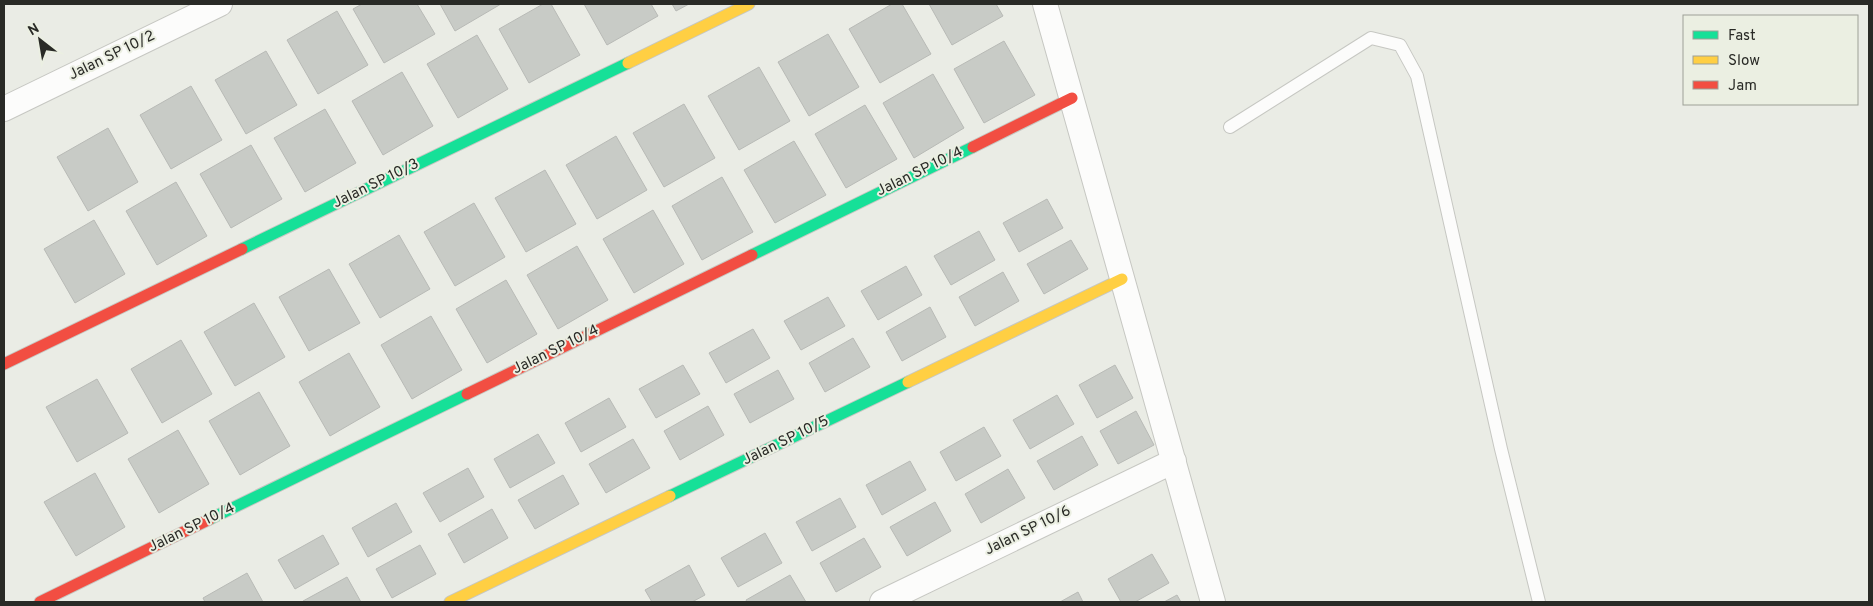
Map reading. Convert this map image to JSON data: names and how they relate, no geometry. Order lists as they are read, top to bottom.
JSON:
{
  "streets": {
    "street": [
      "Jalan SP 10/2",
      "Jalan SP 10/4",
      "Jalan SP 10/3",
      "Jalan SP 10/5",
      "Jalan SP 10/6"
    ]
  },
  "legend": ["Fast", "Slow", "Jam"],
  "north": "top left"
}
